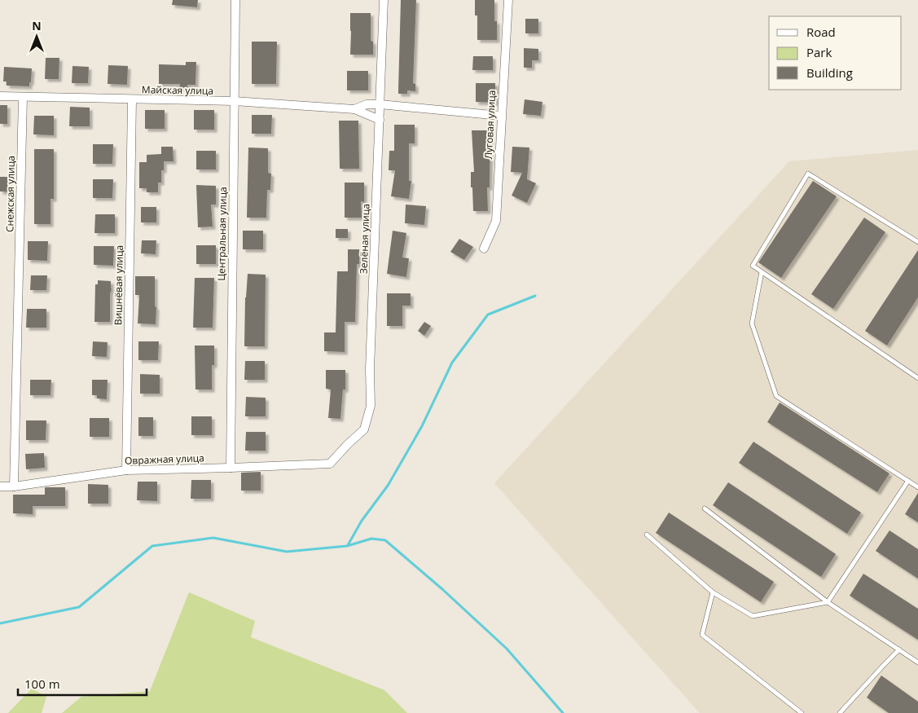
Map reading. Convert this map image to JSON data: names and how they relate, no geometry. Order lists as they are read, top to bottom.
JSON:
{
  "streets": {
    "street": [
      "Майская улица",
      "Луговая улица",
      "Снежская улица",
      "Центральная улица",
      "Зелёная улица",
      "Вишнёвая улица",
      "Овражная улица"
    ]
  },
  "crossings": [
    ["Майская улица", "Снежская улица"],
    ["Майская улица", "Центральная улица"],
    ["Майская улица", "Вишнёвая улица"],
    ["Снежская улица", "Овражная улица"],
    ["Центральная улица", "Овражная улица"],
    ["Зелёная улица", "Овражная улица"],
    ["Вишнёвая улица", "Овражная улица"]
  ],
  "legend": ["Road", "Park", "Building"],
  "scale_bar": "100 m",
  "north": "top"
}
